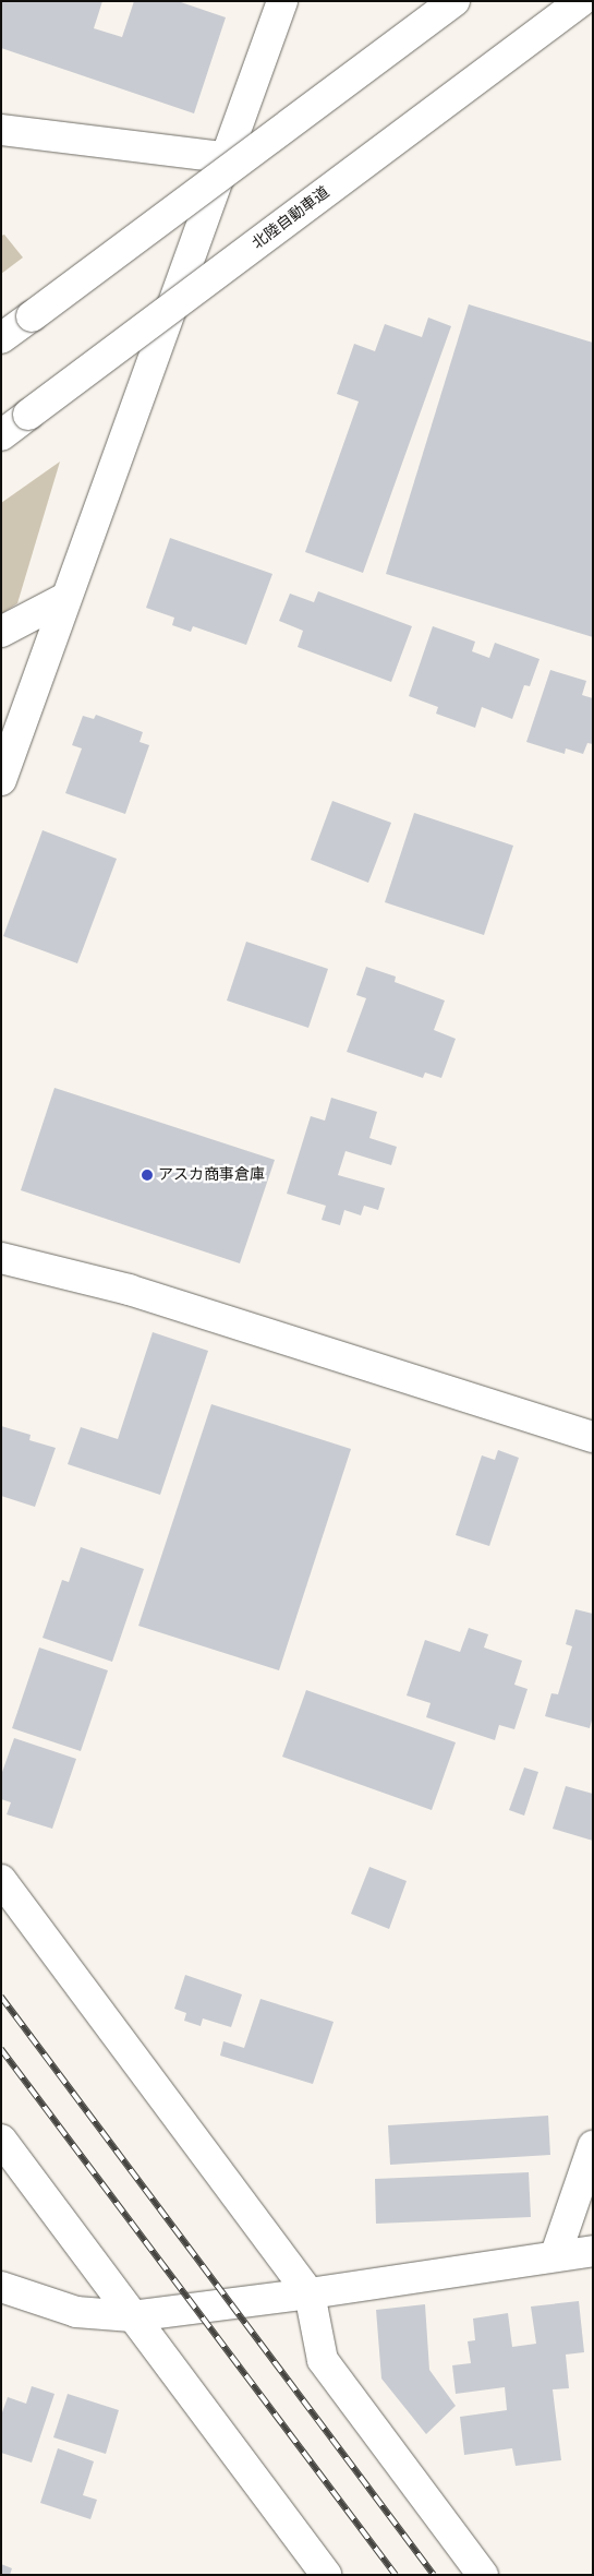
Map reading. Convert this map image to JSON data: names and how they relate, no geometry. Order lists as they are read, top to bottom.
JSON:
{
  "streets": {
    "main road": ["北陸自動車道"]
  },
  "places": ["アスカ商事倉庫"]
}
